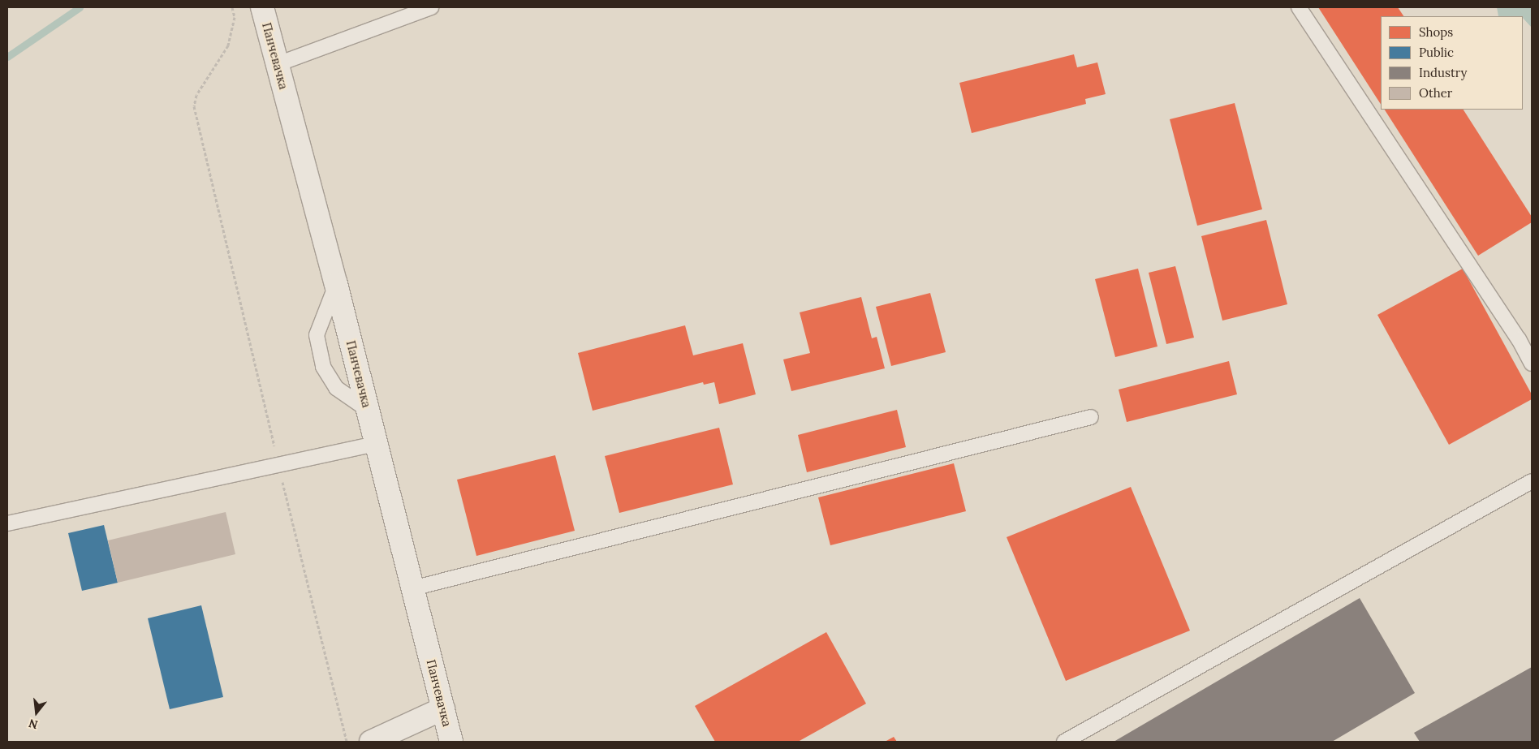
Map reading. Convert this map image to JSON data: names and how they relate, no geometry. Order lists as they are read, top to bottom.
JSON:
{
  "streets": {
    "street": ["Панчевачка"]
  },
  "legend": [
    "Shops",
    "Public",
    "Industry",
    "Other"
  ],
  "north": "bottom"
}
